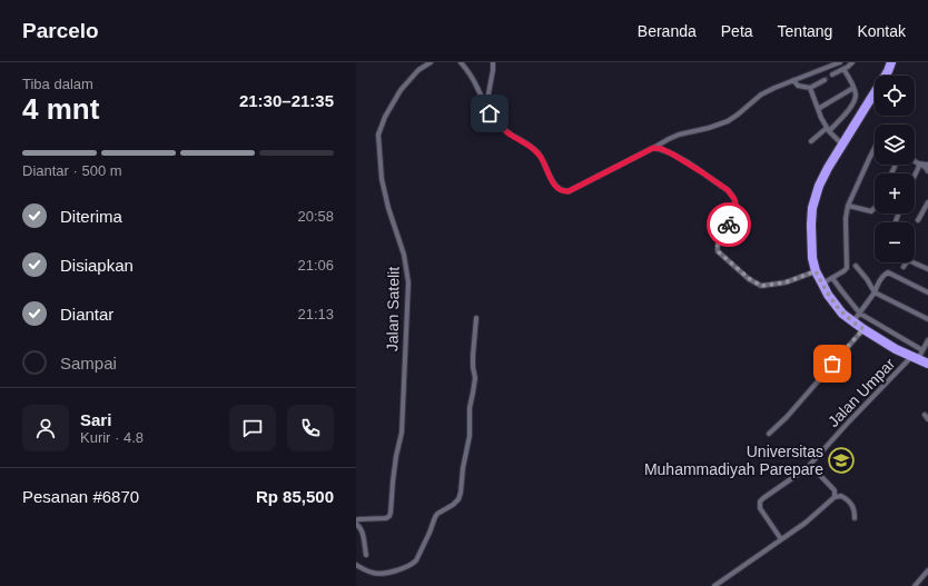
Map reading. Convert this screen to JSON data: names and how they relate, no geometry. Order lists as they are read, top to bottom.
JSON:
{
  "streets": {
    "street": ["Jalan Satelit", "Jalan Umpar"]
  },
  "places": {
    "school or university": ["Universitas Muhammadiyah Parepare"]
  },
  "page": {
    "header": "Parcelo",
    "nav": [
      "Beranda",
      "Peta",
      "Tentang",
      "Kontak"
    ],
    "heading": ["4 mnt", "Tiba dalam", "21:30–21:35"],
    "panel": [
      "Sari",
      "Kurir · 4.8",
      "Pesanan #6870",
      "Rp 85,500"
    ],
    "map_buttons": ["+", "−"],
    "bar": "Diantar · 500 m",
    "list": [
      ["Diterima", "20:58"],
      ["Disiapkan", "21:06"],
      ["Diantar", "21:13"],
      "Sampai"
    ]
  }
}
